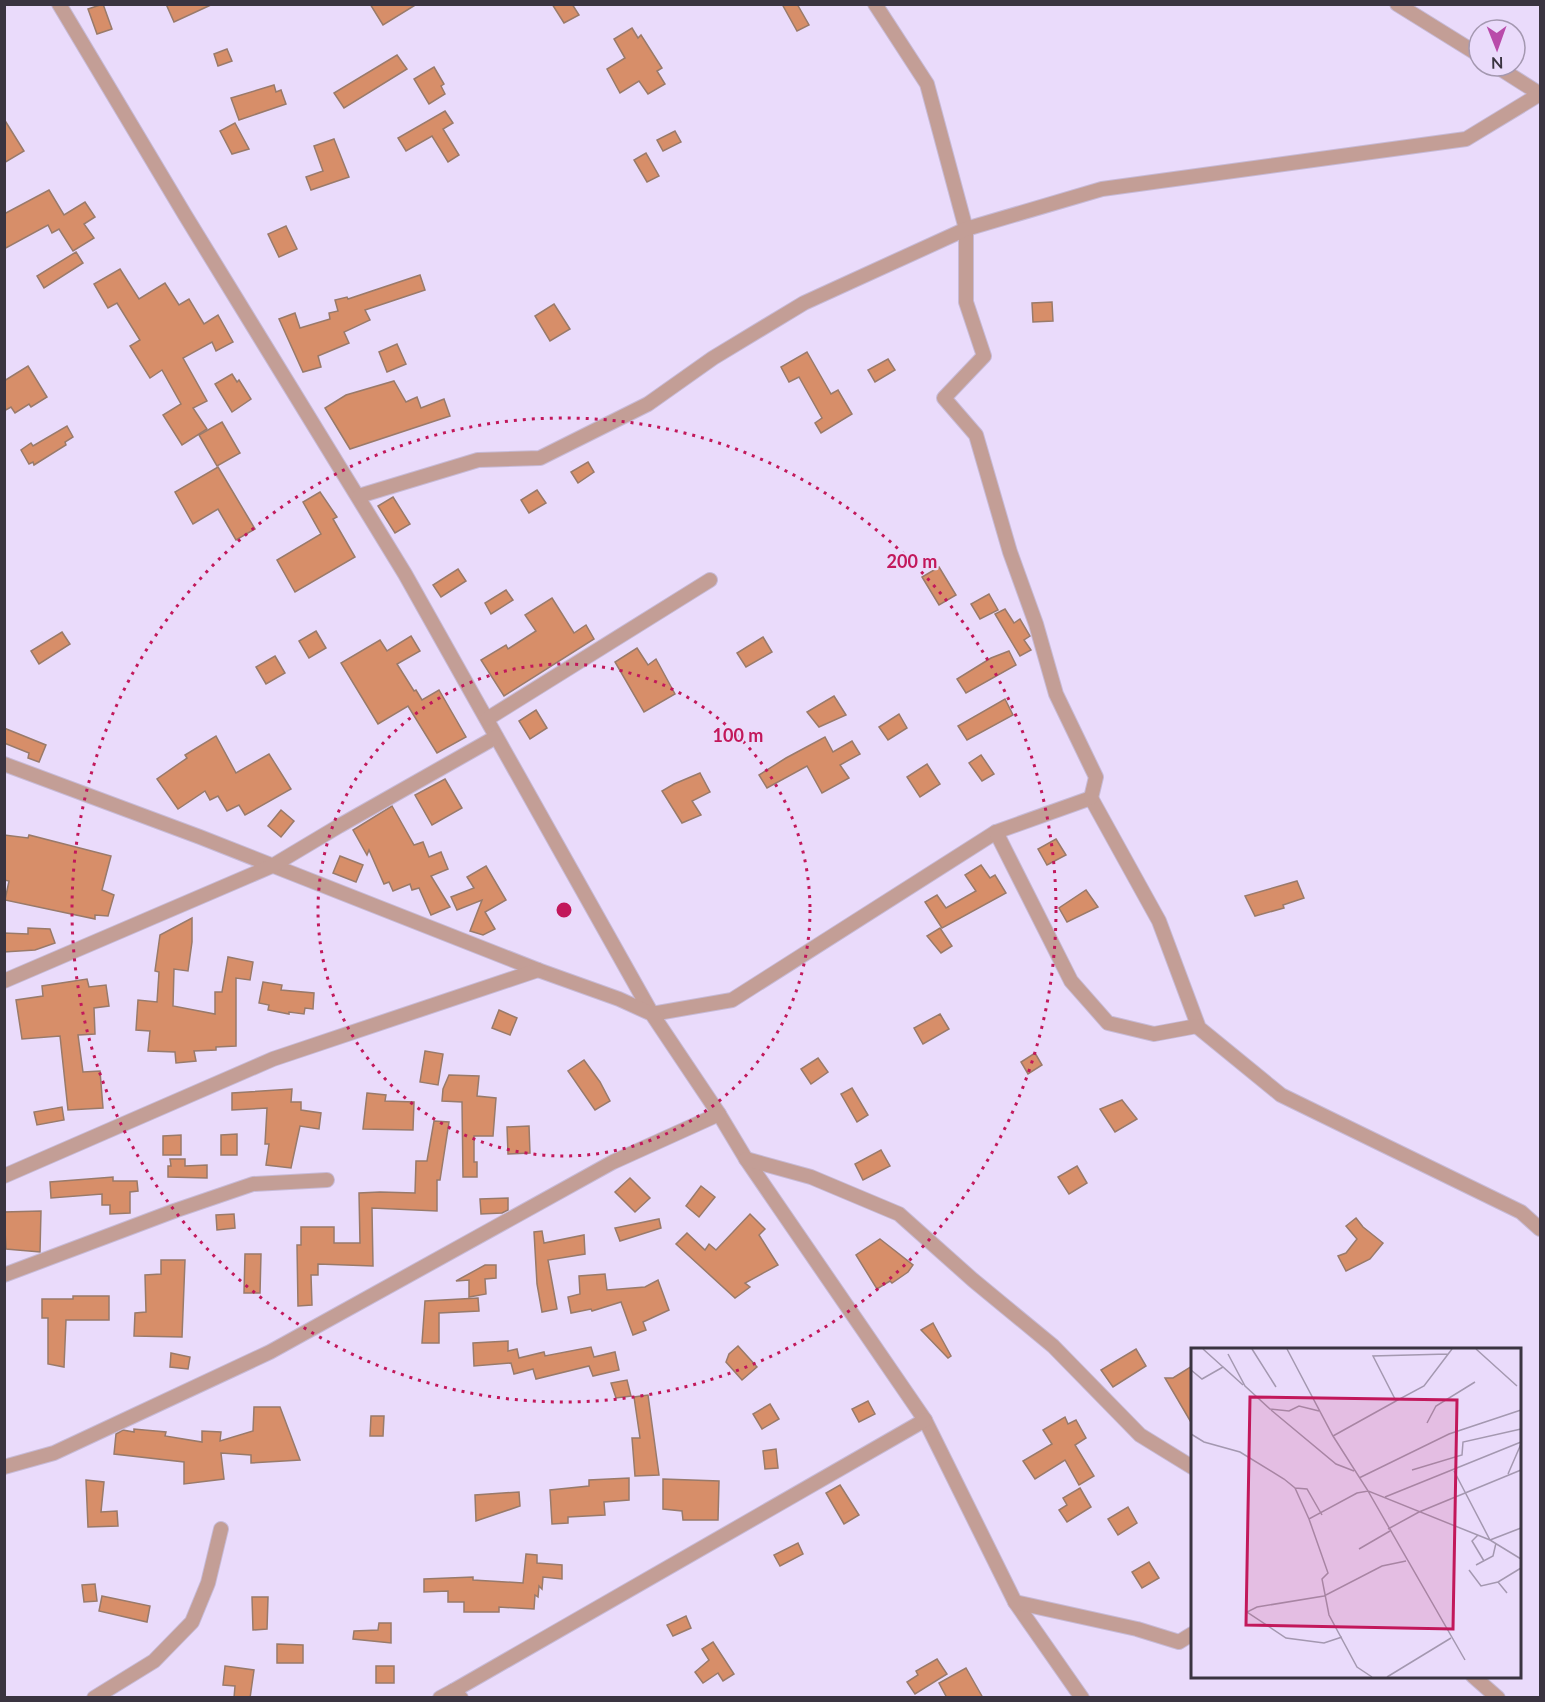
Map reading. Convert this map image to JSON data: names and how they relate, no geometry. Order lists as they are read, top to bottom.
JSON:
{
  "north": "bottom",
  "rings": ["200 m", "100 m"]
}
